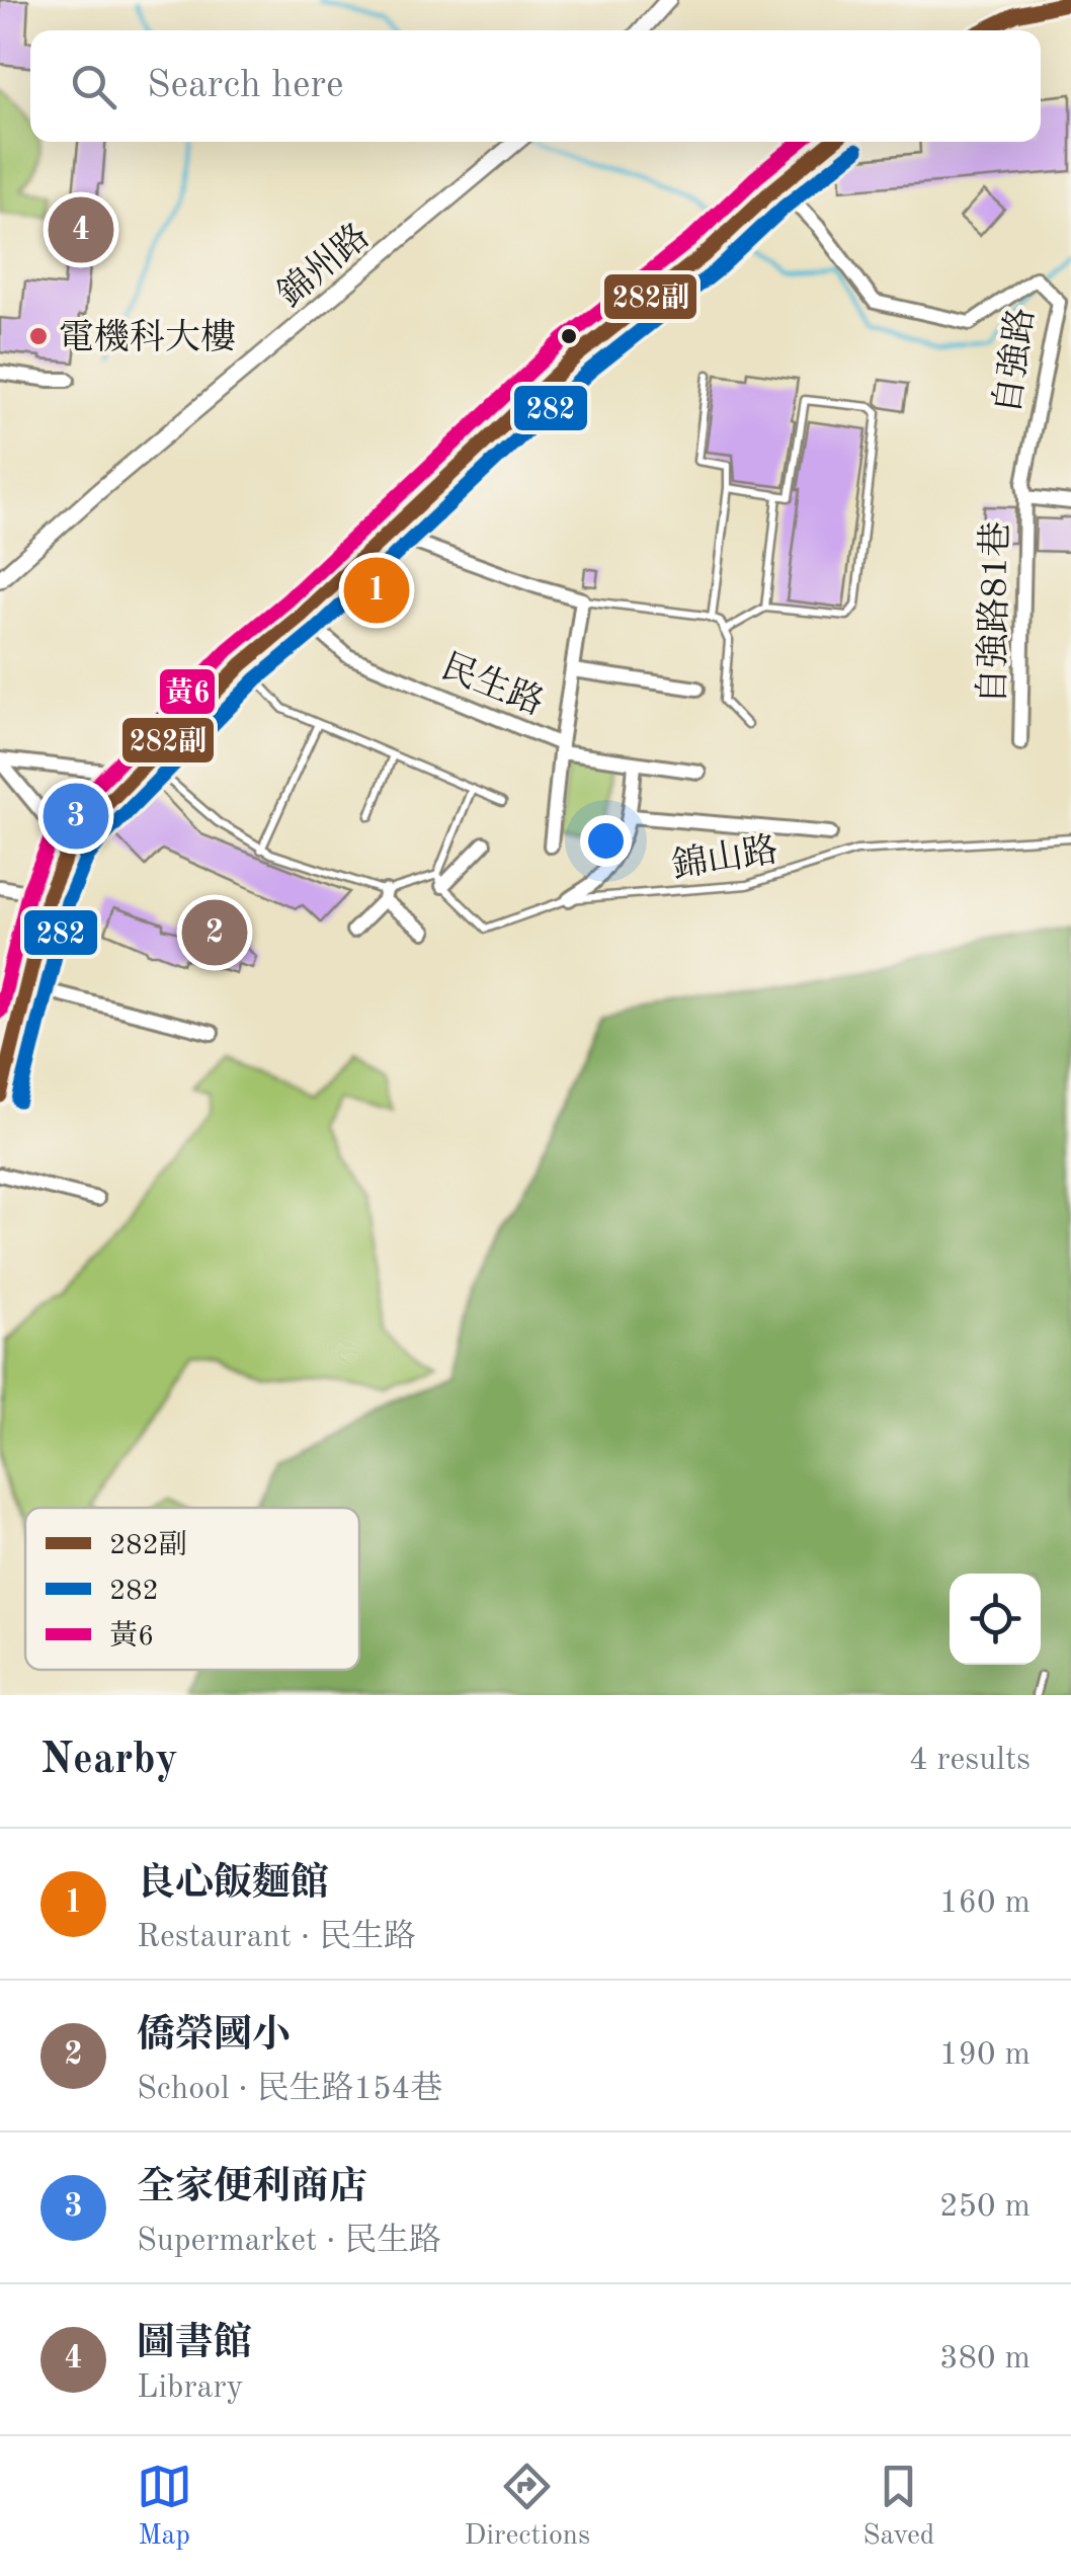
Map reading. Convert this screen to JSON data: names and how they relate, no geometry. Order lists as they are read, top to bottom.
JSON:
{
  "streets": {
    "street": [
      "錦州路",
      "自強路",
      "自強路81巷",
      "民生路"
    ],
    "lane": ["錦山路"]
  },
  "crossings": [
    ["自強路", "自強路81巷"]
  ],
  "places": ["電機科大樓"],
  "lines": ["transit line 282副", "transit line 黃6", "transit line 282"],
  "legend": ["282副", "282", "黃6"],
  "page": {
    "search": "Search here",
    "pins": [
      "4",
      "1",
      "3",
      "2"
    ],
    "heading": ["Nearby", "4 results"],
    "list": [
      {
        "mark": "1",
        "name": "良心飯麵館",
        "note": "Restaurant · 民生路",
        "value": "160 m"
      },
      {
        "mark": "2",
        "name": "僑榮國小",
        "note": "School · 民生路154巷",
        "value": "190 m"
      },
      {
        "mark": "3",
        "name": "全家便利商店",
        "note": "Supermarket · 民生路",
        "value": "250 m"
      },
      {
        "mark": "4",
        "name": "圖書館",
        "note": "Library",
        "value": "380 m"
      }
    ],
    "nav": ["Map", "Directions", "Saved"]
  }
}
